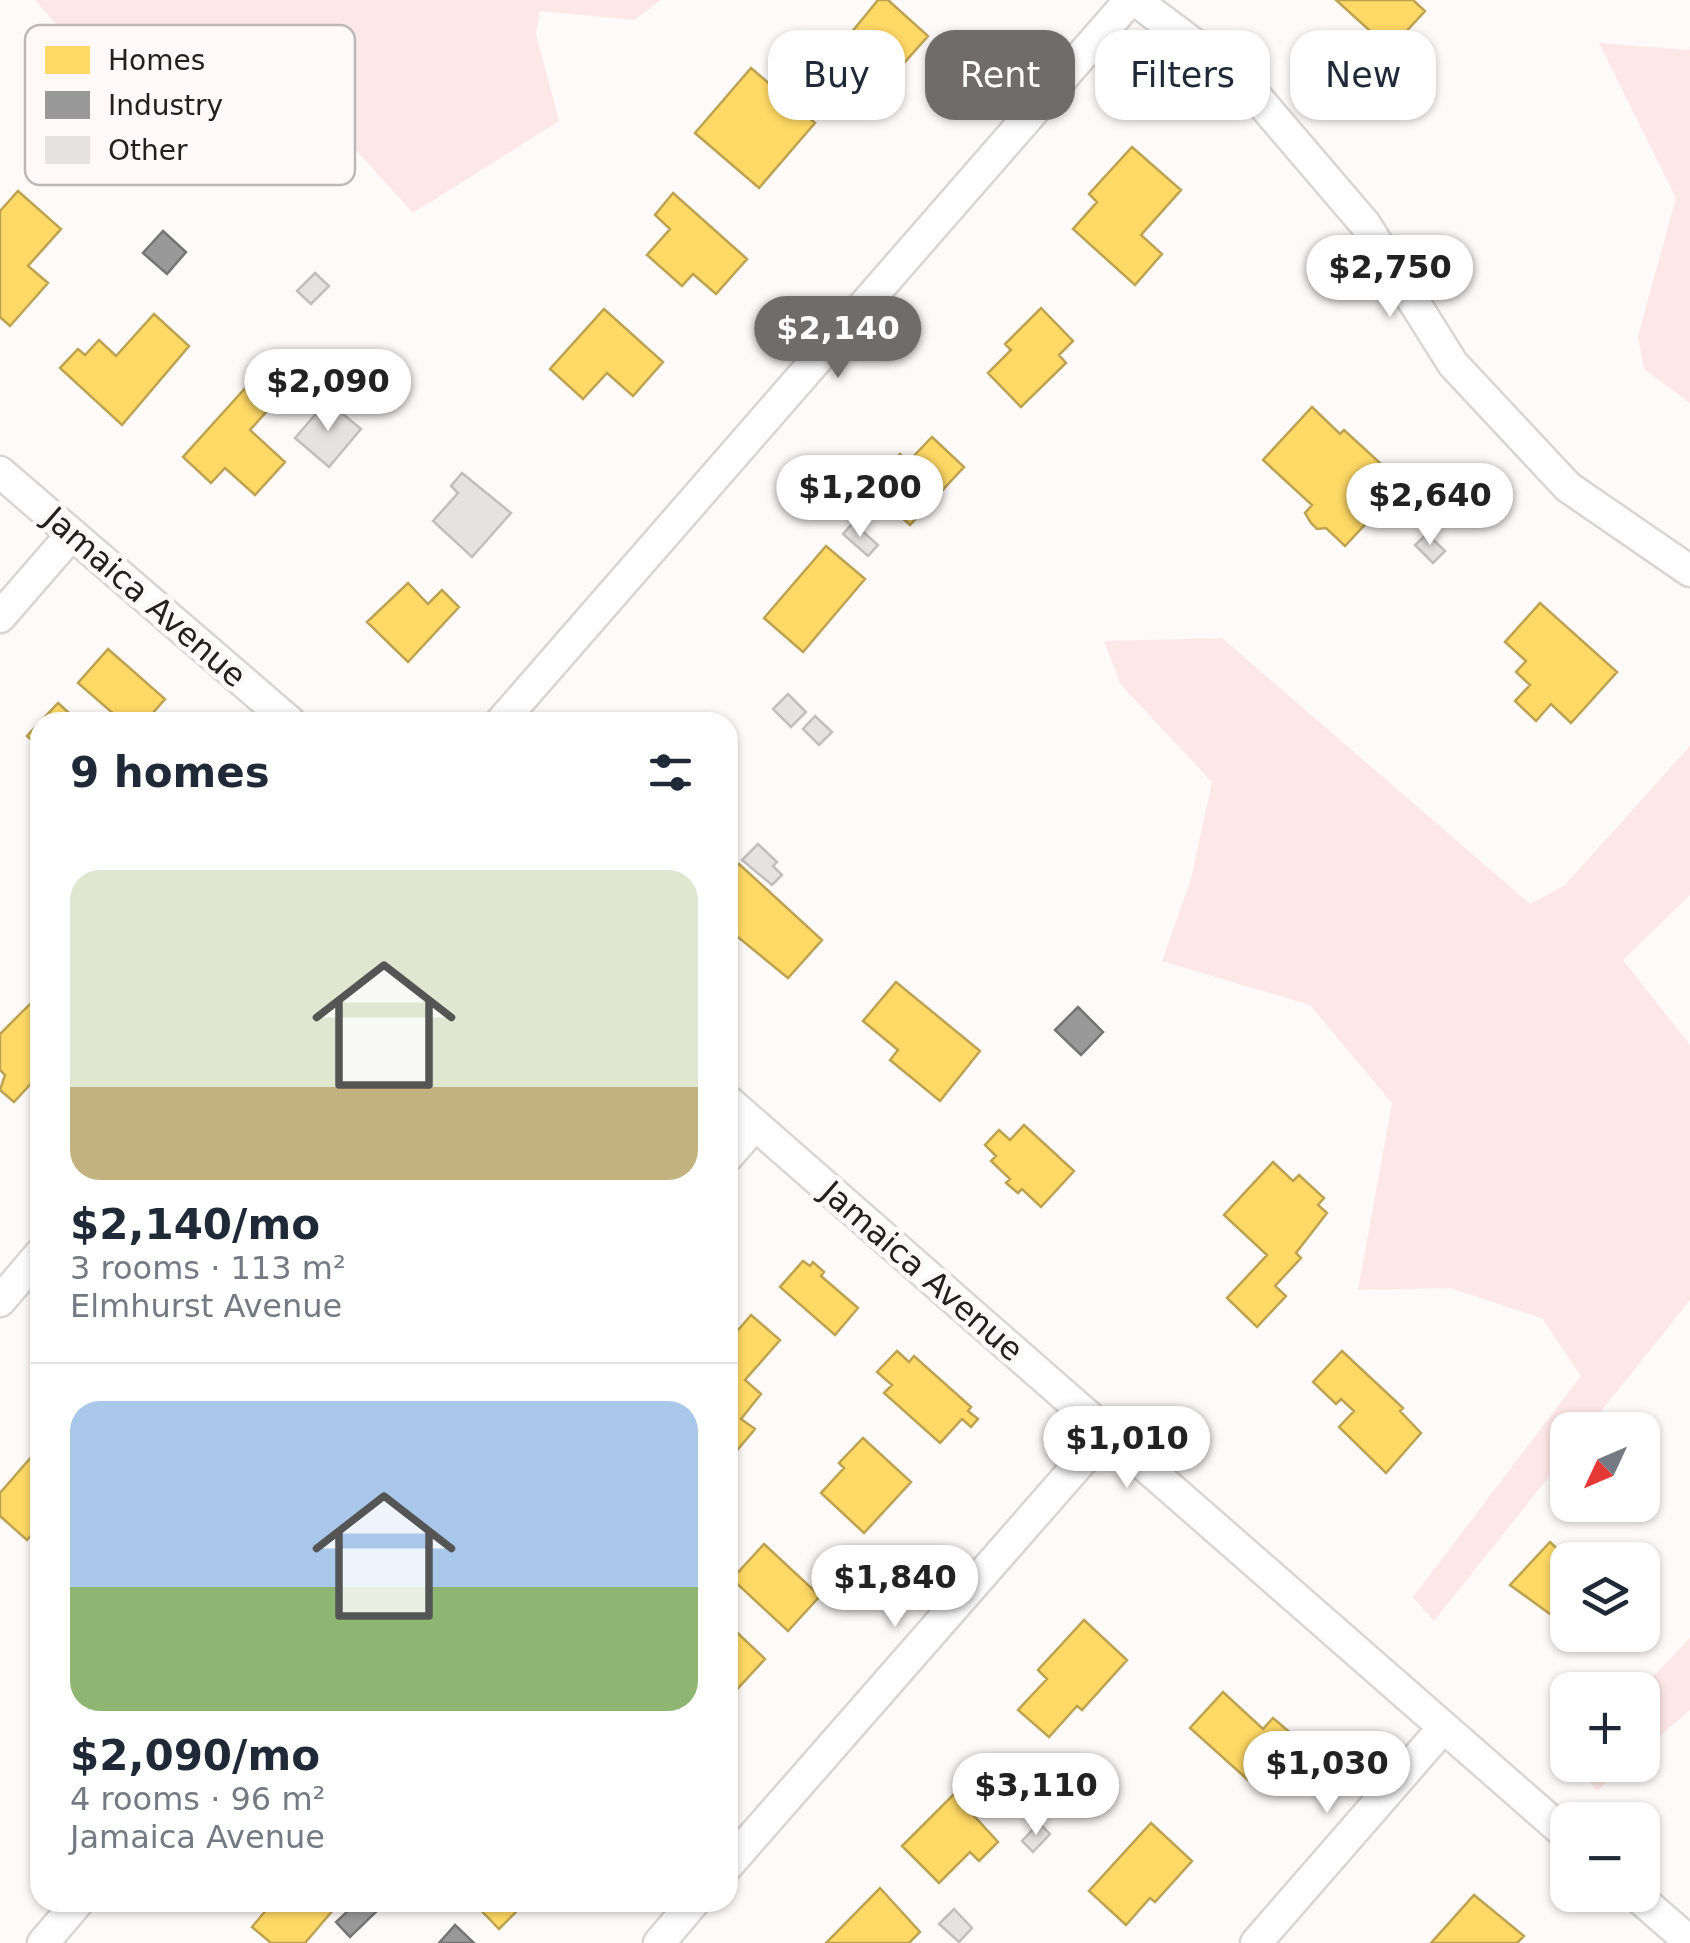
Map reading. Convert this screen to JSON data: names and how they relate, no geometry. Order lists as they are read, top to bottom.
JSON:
{
  "streets": {
    "street": ["Jamaica Avenue"]
  },
  "legend": ["Homes", "Industry", "Other"],
  "north": "bottom left",
  "page": {
    "chip": [
      "Buy",
      "Rent",
      "Filters",
      "New"
    ],
    "price": [
      "$2,750",
      "$2,140",
      "$2,090",
      "$1,200",
      "$2,640",
      "$1,010",
      "$1,840",
      "$1,030",
      "$3,110"
    ],
    "heading": "9 homes",
    "list": [
      {
        "name": "$2,140/mo",
        "note": "3 rooms · 113 m² · Elmhurst Avenue"
      },
      {
        "name": "$2,090/mo",
        "note": "4 rooms · 96 m² · Jamaica Avenue"
      }
    ],
    "map_buttons": ["+", "−"]
  }
}
